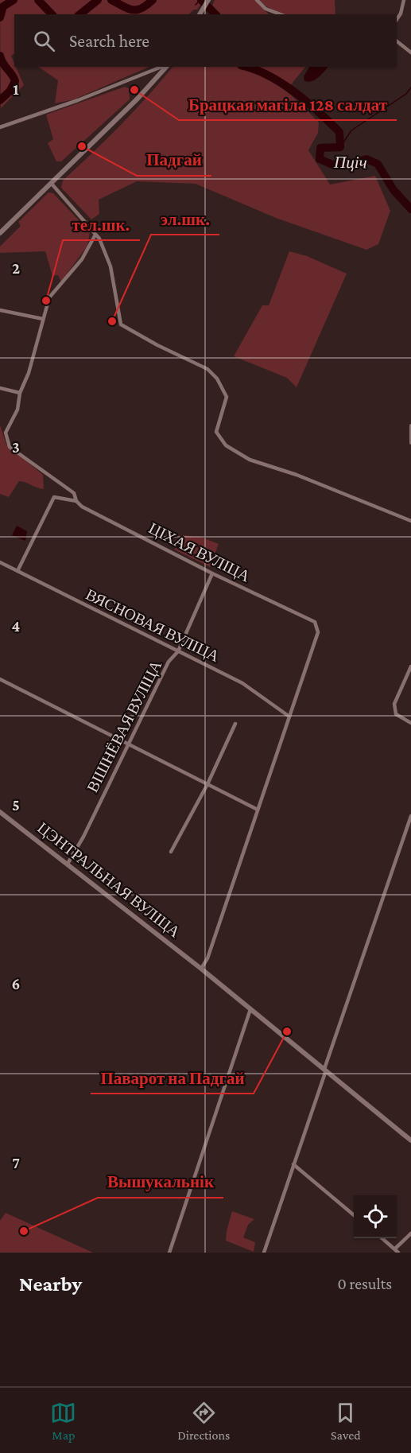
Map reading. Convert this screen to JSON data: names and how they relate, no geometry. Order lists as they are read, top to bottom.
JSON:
{
  "streets": {
    "street": [
      "ЦІХАЯ ВУЛІЦА",
      "ВЯСНОВАЯ ВУЛІЦА",
      "ВІШНЁВАЯ ВУЛІЦА",
      "ЦЭНТРАЛЬНАЯ ВУЛІЦА"
    ]
  },
  "crossings": [
    ["ЦІХАЯ ВУЛІЦА", "ВЯСНОВАЯ ВУЛІЦА"],
    ["ЦІХАЯ ВУЛІЦА", "ВІШНЁВАЯ ВУЛІЦА"],
    ["ВЯСНОВАЯ ВУЛІЦА", "ВІШНЁВАЯ ВУЛІЦА"],
    ["ВІШНЁВАЯ ВУЛІЦА", "ЦЭНТРАЛЬНАЯ ВУЛІЦА"]
  ],
  "water": ["Пціч"],
  "places": [
    "Брацкая магіла 128 салдат",
    "Падгай",
    "тел.шк.",
    "эл.шк.",
    "Паварот на Падгай",
    "Вышукальнік"
  ],
  "page": {
    "search": "Search here",
    "heading": ["Nearby", "0 results"],
    "nav": ["Map", "Directions", "Saved"]
  },
  "grid": {
    "rows": [
      "1",
      "2",
      "3",
      "4",
      "5",
      "6",
      "7"
    ]
  }
}
